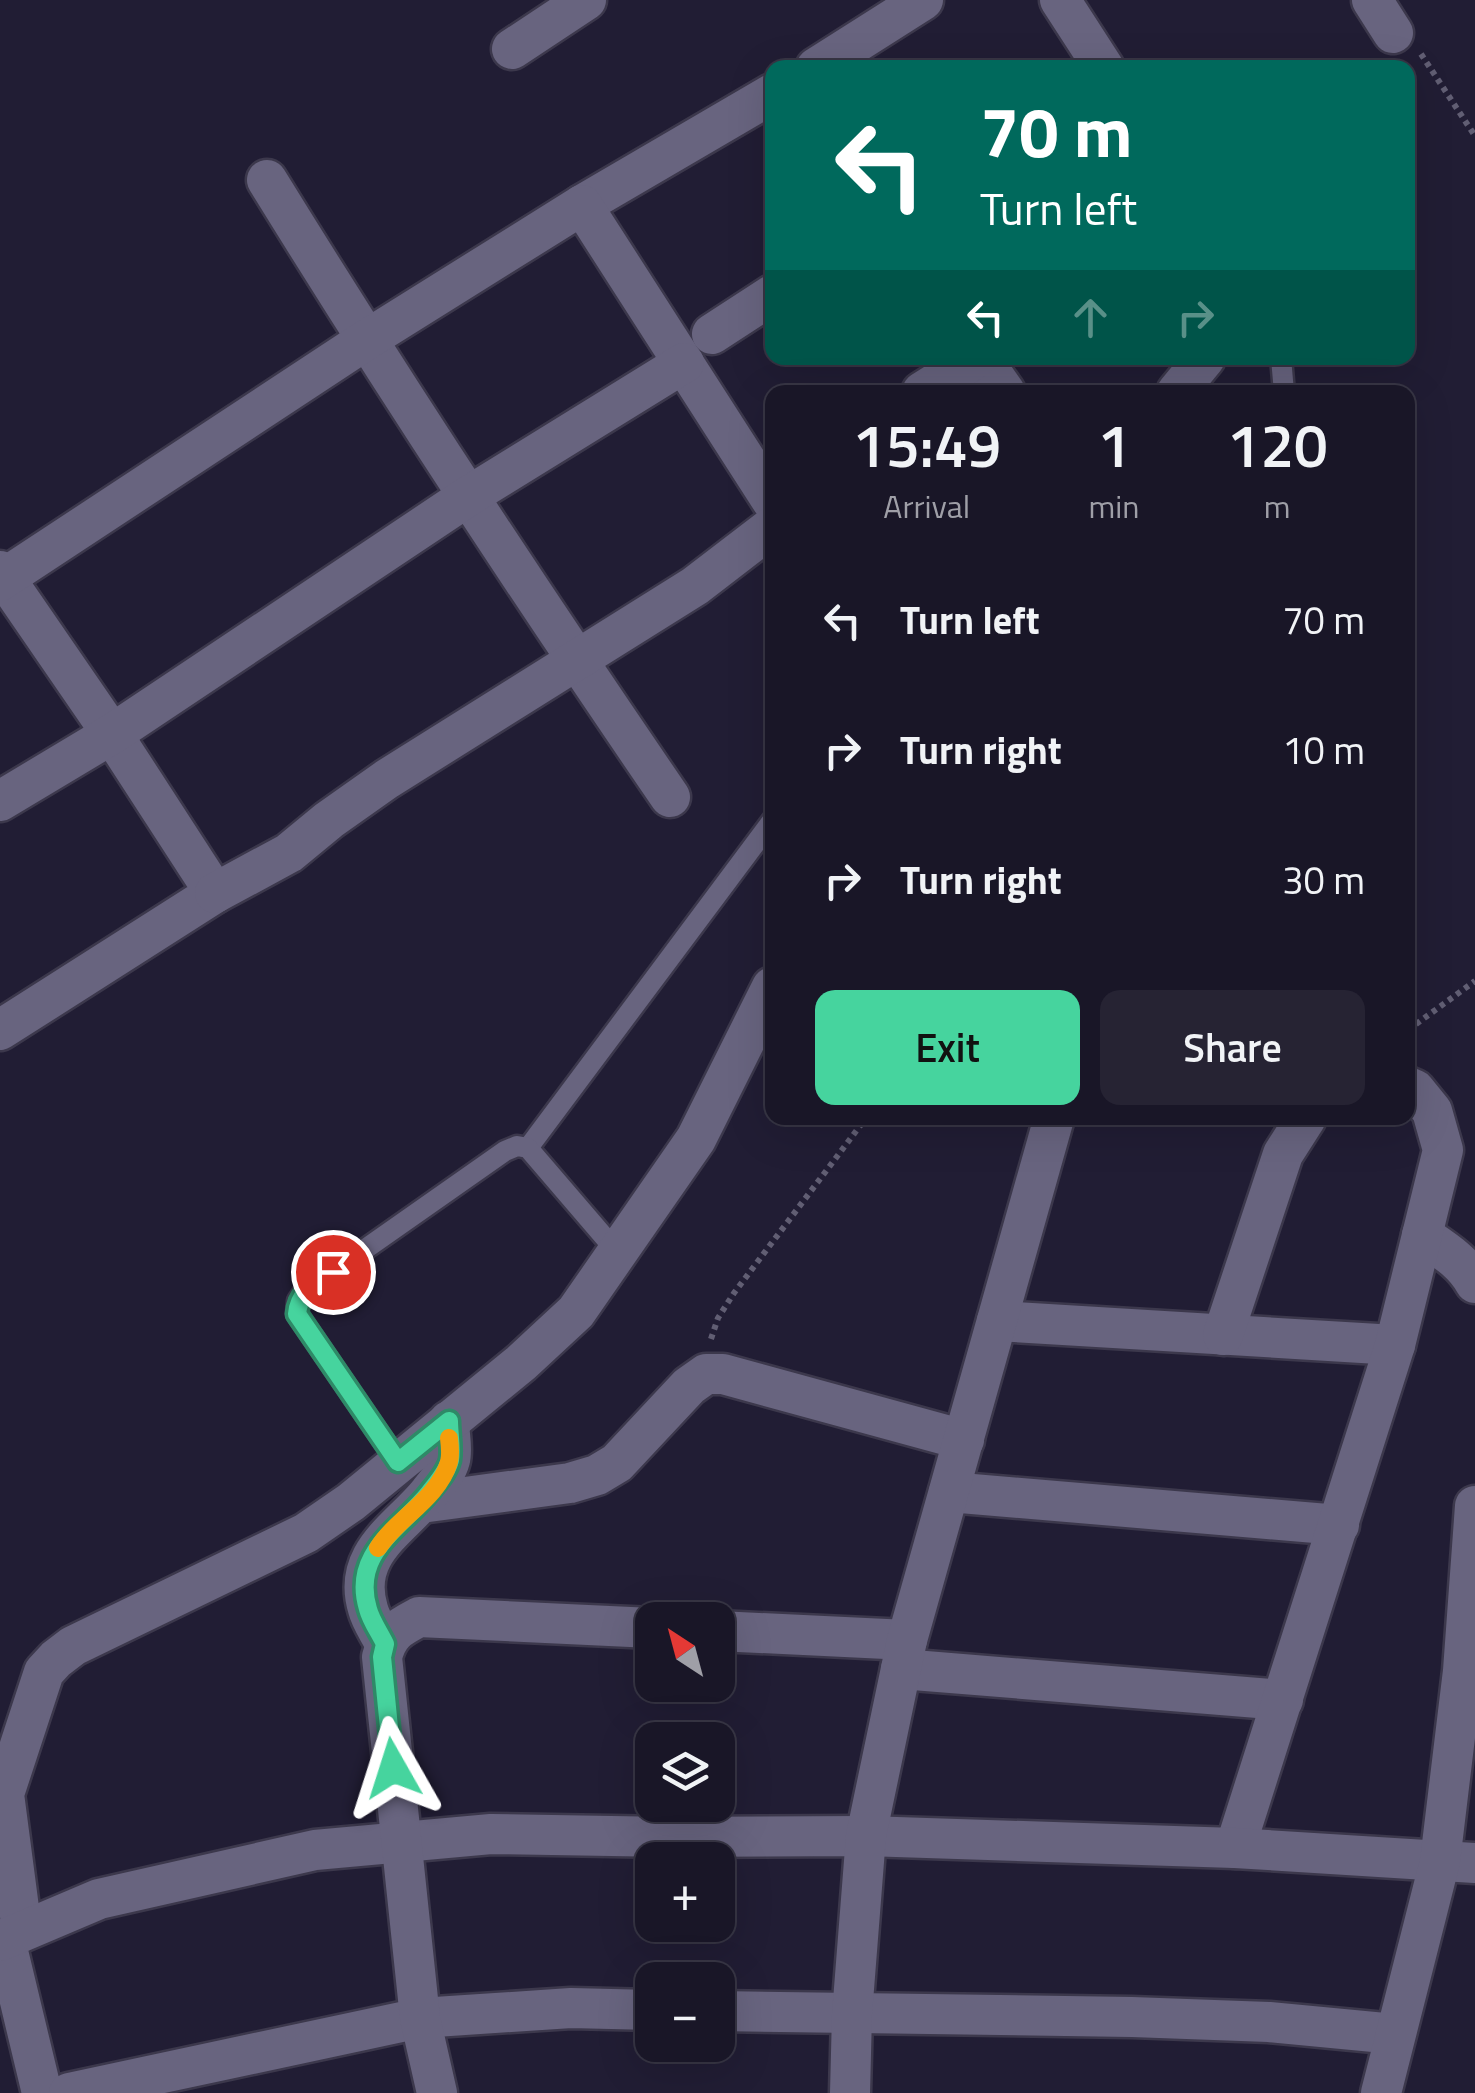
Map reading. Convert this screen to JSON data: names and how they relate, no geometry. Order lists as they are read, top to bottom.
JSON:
{
  "north": "top left",
  "page": {
    "turn": ["70 m", "Turn left"],
    "eta": [
      "15:49",
      "Arrival",
      "1",
      "min",
      "120",
      "m"
    ],
    "list": [
      {
        "name": "Turn left",
        "value": "70 m"
      },
      {
        "name": "Turn right",
        "value": "10 m"
      },
      {
        "name": "Turn right",
        "value": "30 m"
      }
    ],
    "buttons": ["Exit", "Share"],
    "map_buttons": ["+", "−"]
  }
}
